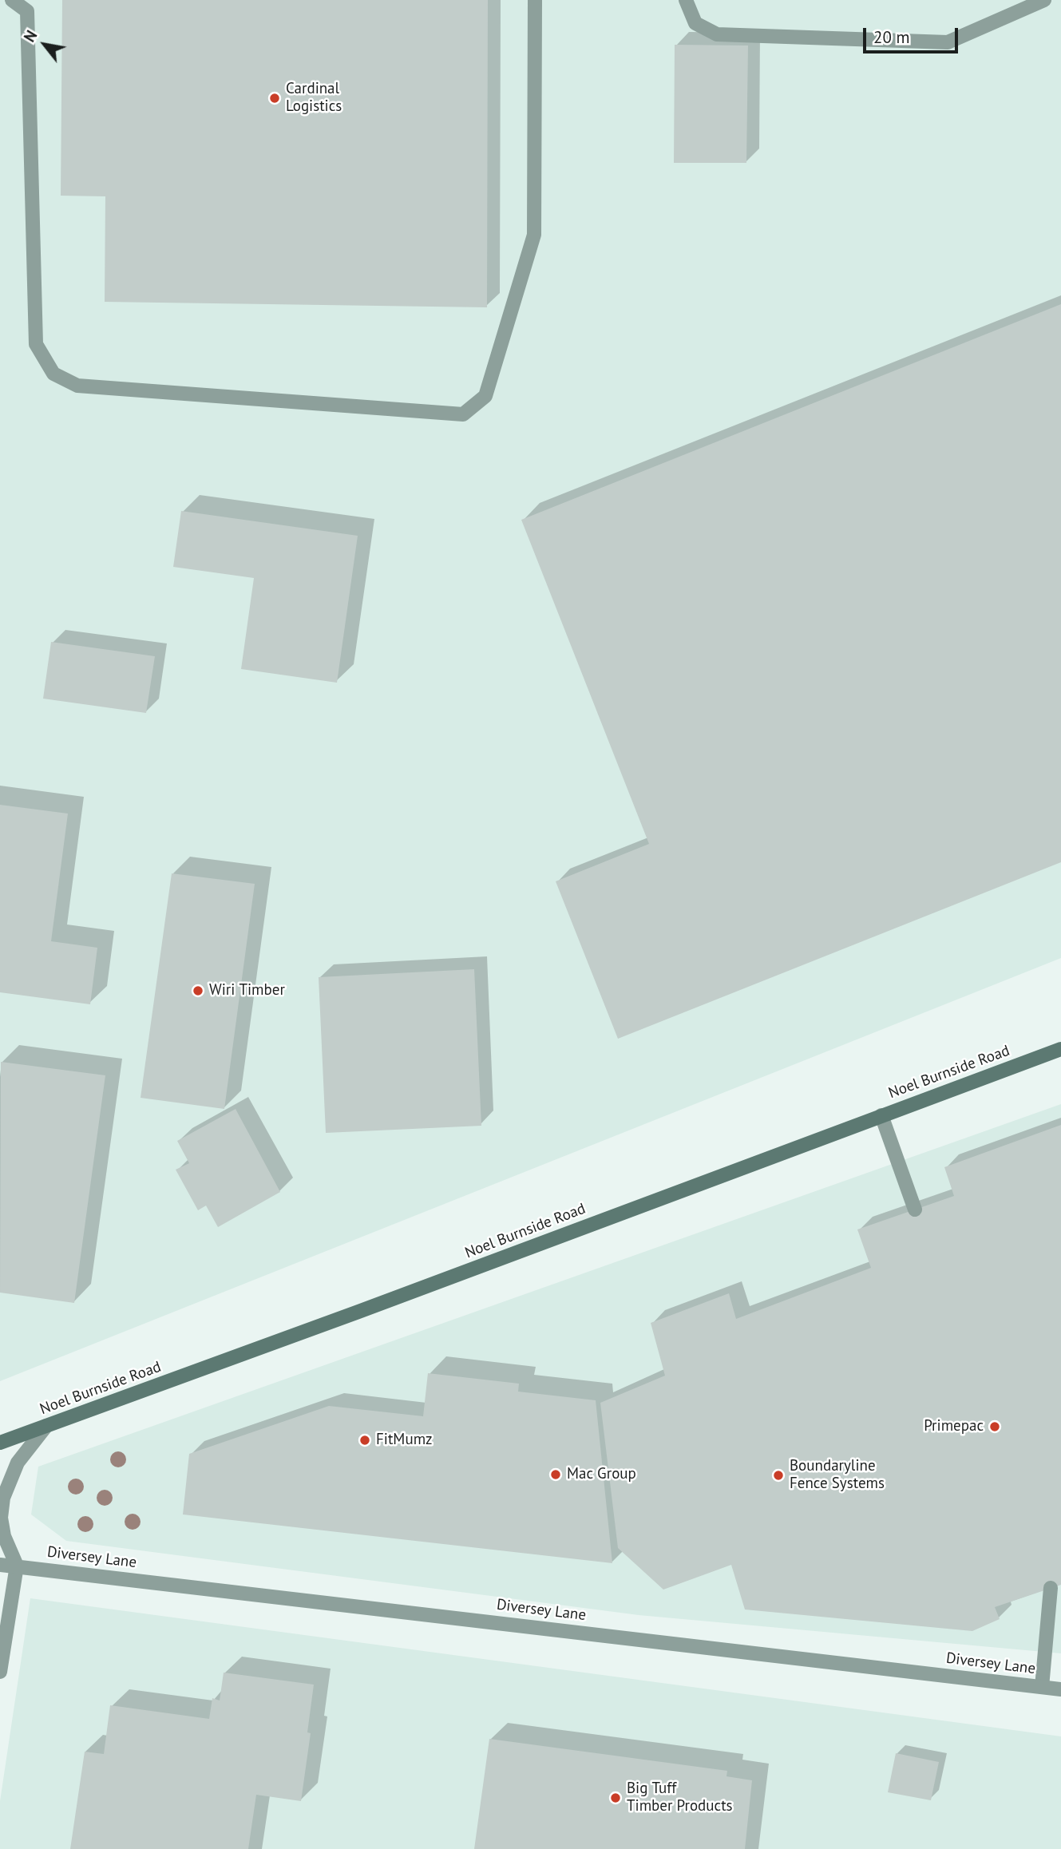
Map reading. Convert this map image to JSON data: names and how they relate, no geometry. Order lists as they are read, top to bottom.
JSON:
{
  "streets": {
    "main road": ["Noel Burnside Road"],
    "street": ["Diversey Lane"]
  },
  "places": [
    "Cardinal Logistics",
    "Wiri Timber",
    "Primepac",
    "FitMumz",
    "Mac Group",
    "Boundaryline Fence Systems",
    "Big Tuff Timber Products"
  ],
  "scale_bar": "20 m",
  "north": "top left"
}
